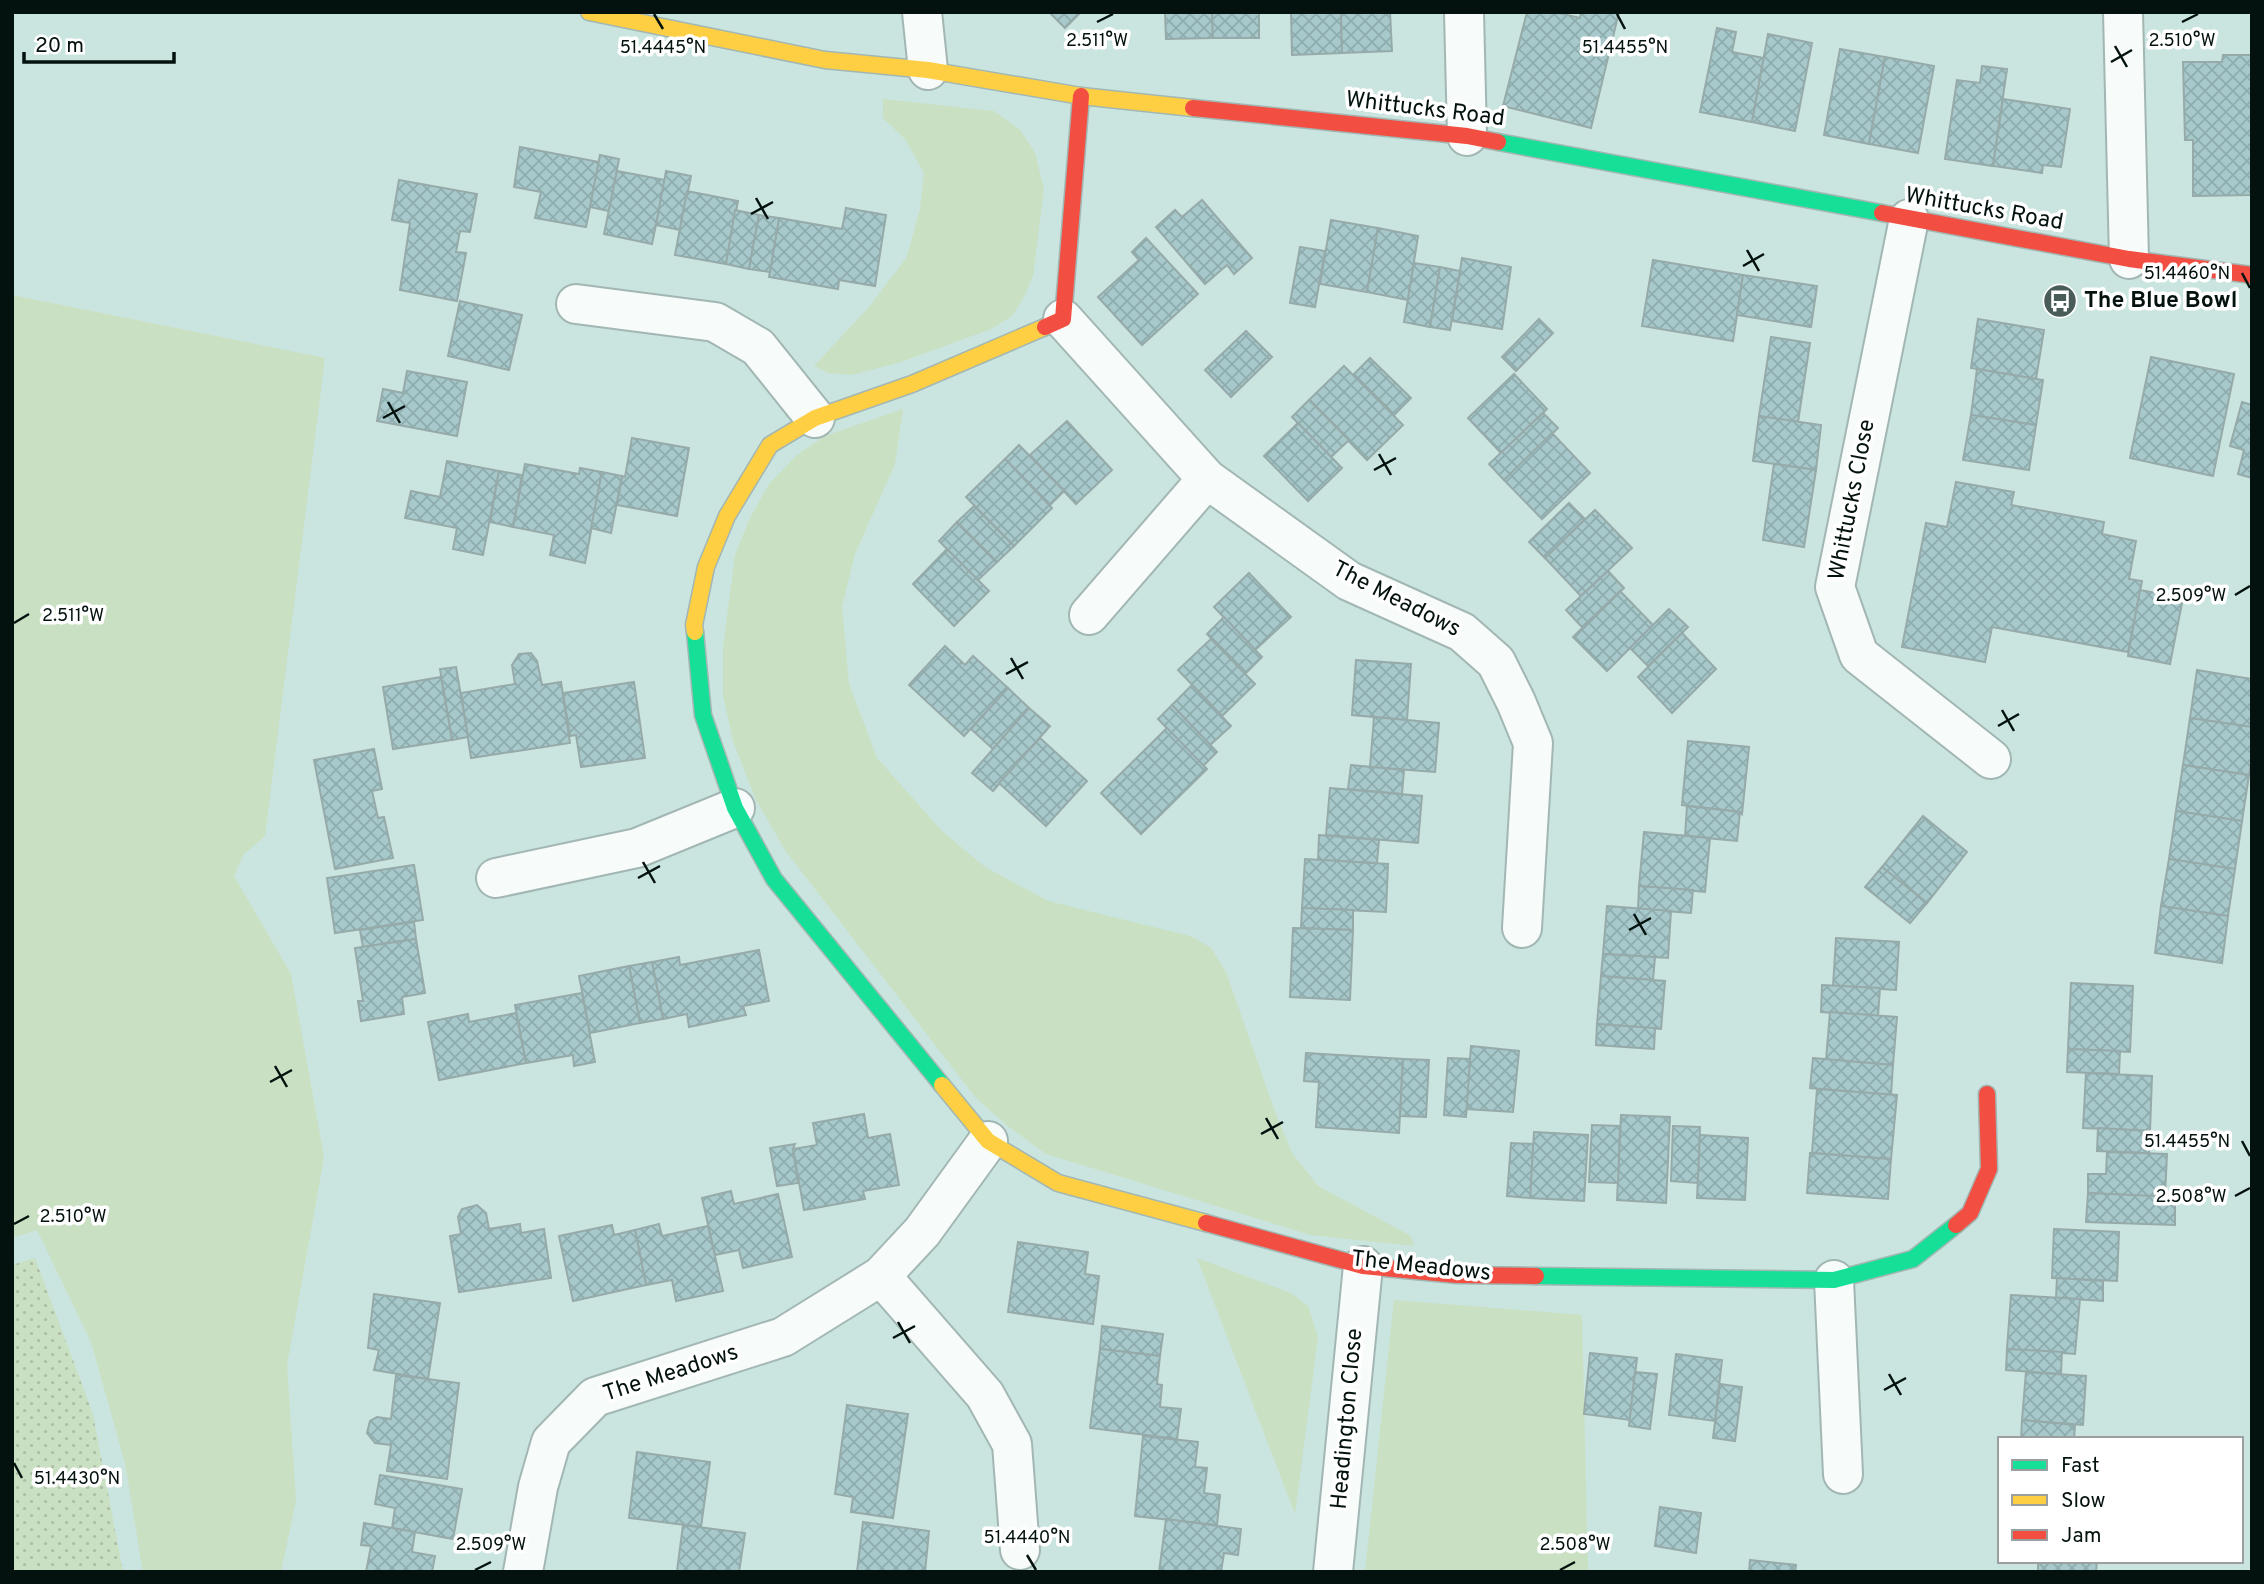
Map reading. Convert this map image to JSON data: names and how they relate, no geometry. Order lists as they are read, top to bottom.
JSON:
{
  "streets": {
    "street": [
      "Whittucks Road",
      "Whittucks Close",
      "The Meadows",
      "Headington Close"
    ]
  },
  "crossings": [
    ["Whittucks Road", "Whittucks Close"],
    ["The Meadows", "Headington Close"]
  ],
  "places": {
    "bus stop": ["The Blue Bowl"]
  },
  "legend": ["Fast", "Slow", "Jam"],
  "scale_bar": "20 m",
  "coordinates": [
    "2.511°W",
    "2.510°W",
    "51.4445°N",
    "51.4455°N",
    "51.4460°N",
    "2.509°W",
    "2.508°W",
    "51.4430°N",
    "51.4440°N"
  ]
}
